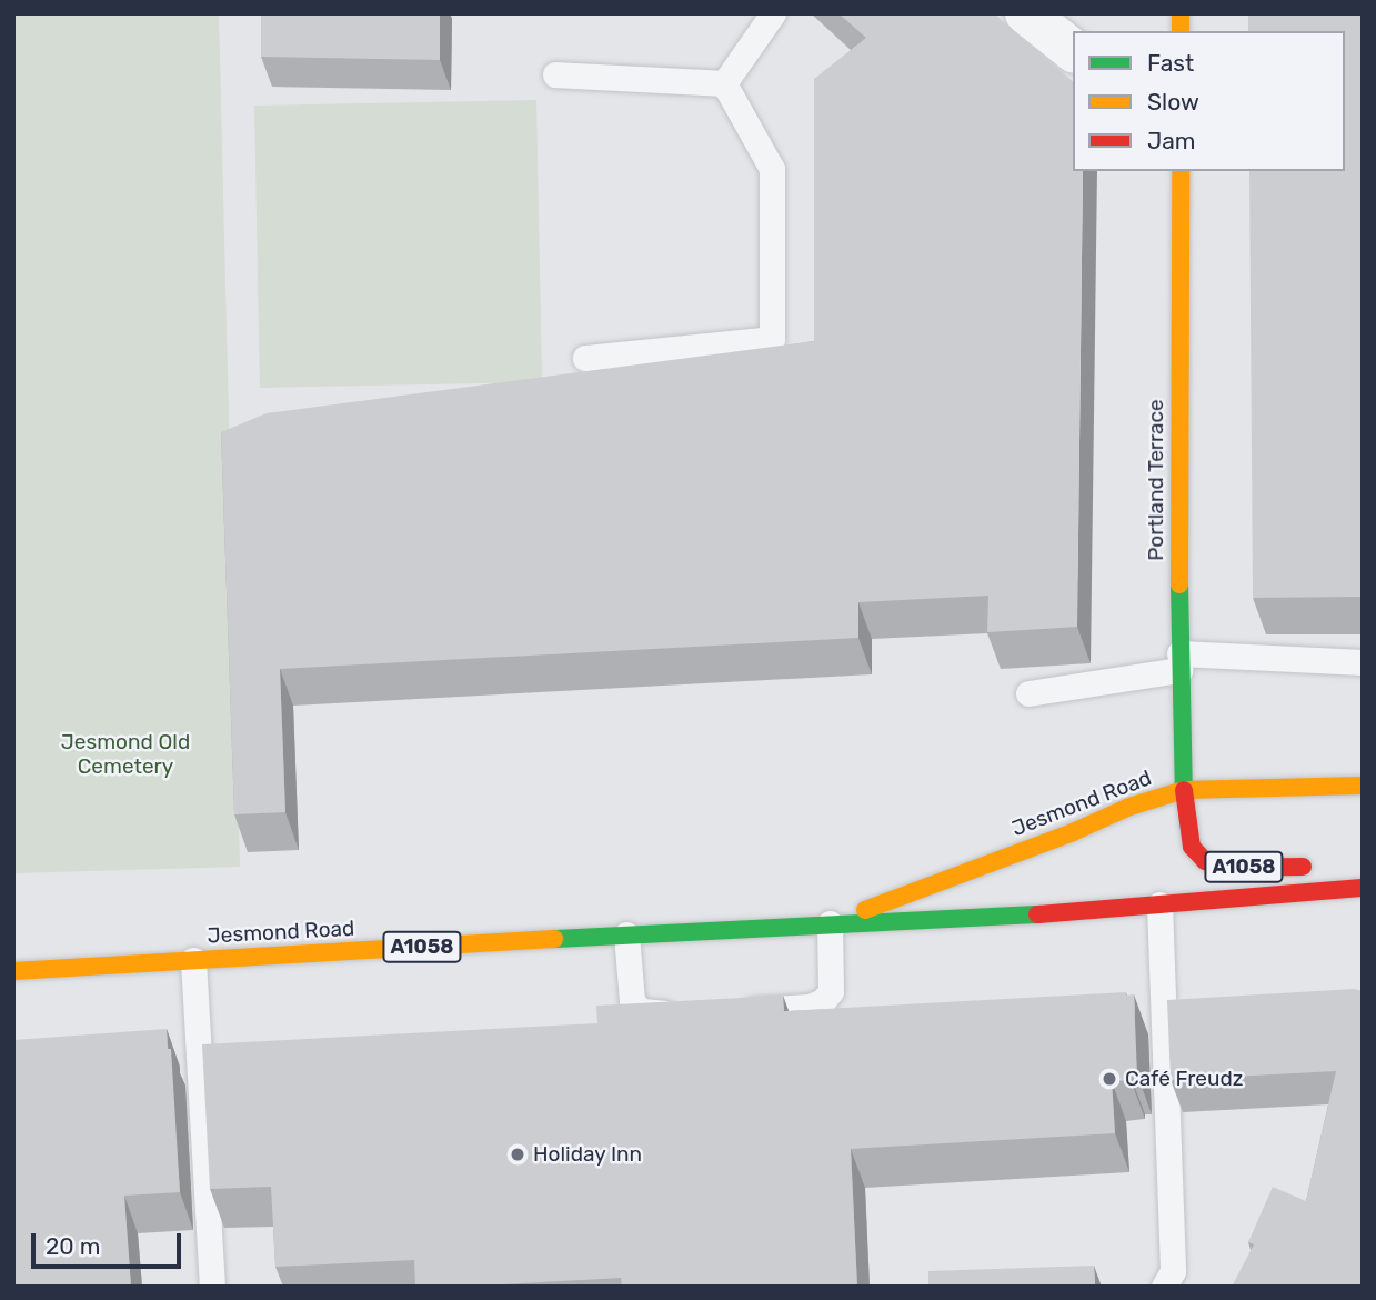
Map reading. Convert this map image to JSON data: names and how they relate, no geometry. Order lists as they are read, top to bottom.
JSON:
{
  "streets": {
    "main road": ["Portland Terrace", "Jesmond Road", "A1058"]
  },
  "crossings": [
    ["Portland Terrace", "Jesmond Road"],
    ["Portland Terrace", "A1058"],
    ["Jesmond Road", "A1058"]
  ],
  "parks": ["Jesmond Old Cemetery"],
  "places": ["Café Freudz", "Holiday Inn"],
  "legend": ["Fast", "Slow", "Jam"],
  "scale_bar": "20 m"
}
